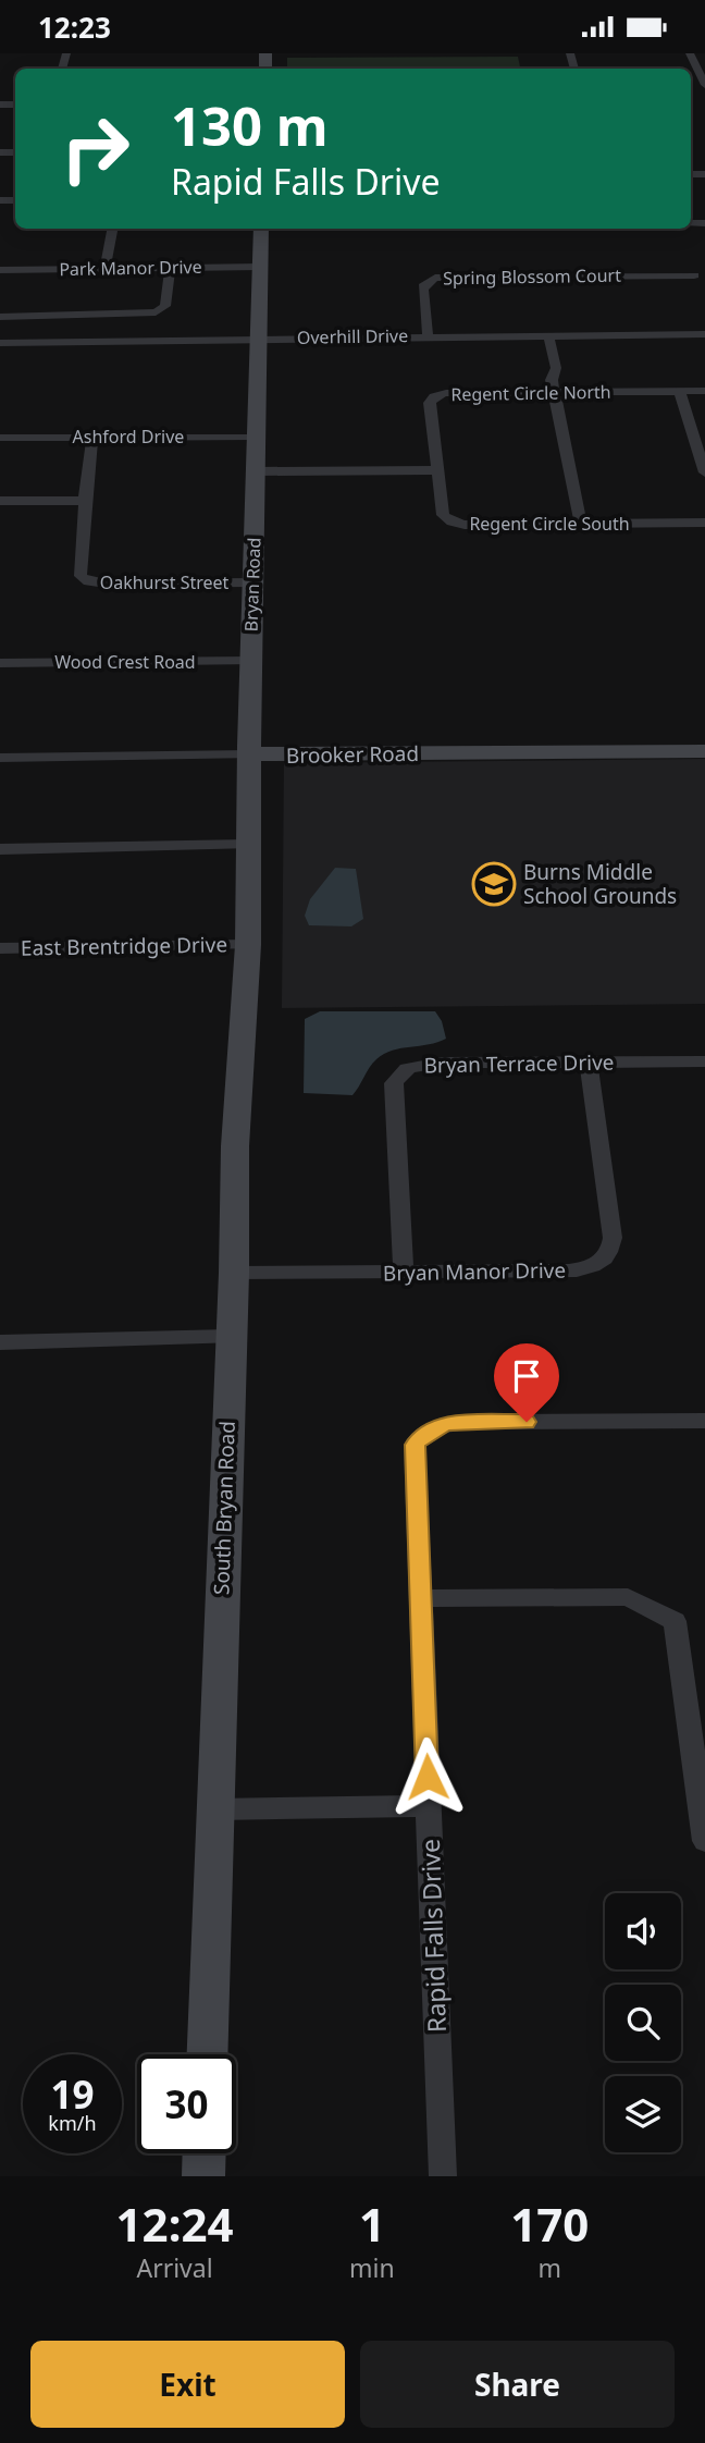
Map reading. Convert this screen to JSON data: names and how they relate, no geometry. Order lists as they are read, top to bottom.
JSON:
{
  "streets": {
    "street": [
      "Park Manor Drive",
      "Spring Blossom Court",
      "Overhill Drive",
      "Regent Circle North",
      "Ashford Drive",
      "Regent Circle South",
      "Oakhurst Street",
      "Bryan Road",
      "Wood Crest Road",
      "Brooker Road",
      "East Brentridge Drive",
      "Bryan Terrace Drive",
      "Bryan Manor Drive",
      "South Bryan Road",
      "Rapid Falls Drive"
    ]
  },
  "crossings": [
    ["Park Manor Drive", "Bryan Road"],
    ["Spring Blossom Court", "Overhill Drive"],
    ["Overhill Drive", "Bryan Road"],
    ["Regent Circle North", "Regent Circle South"],
    ["Ashford Drive", "Oakhurst Street"],
    ["Ashford Drive", "Bryan Road"],
    ["Oakhurst Street", "Bryan Road"],
    ["Bryan Road", "Wood Crest Road"],
    ["Bryan Road", "Brooker Road"],
    ["Bryan Road", "East Brentridge Drive"],
    ["Bryan Road", "South Bryan Road"],
    ["East Brentridge Drive", "South Bryan Road"],
    ["Bryan Terrace Drive", "Bryan Manor Drive"],
    ["Bryan Manor Drive", "South Bryan Road"]
  ],
  "places": {
    "school or university": ["Burns Middle School Grounds"]
  },
  "page": {
    "status": "12:23",
    "turn": ["130 m", "Rapid Falls Drive"],
    "speed": "19 km/h",
    "limit": "30",
    "eta": [
      "12:24",
      "Arrival",
      "1",
      "min",
      "170",
      "m"
    ],
    "buttons": ["Exit", "Share"]
  }
}
